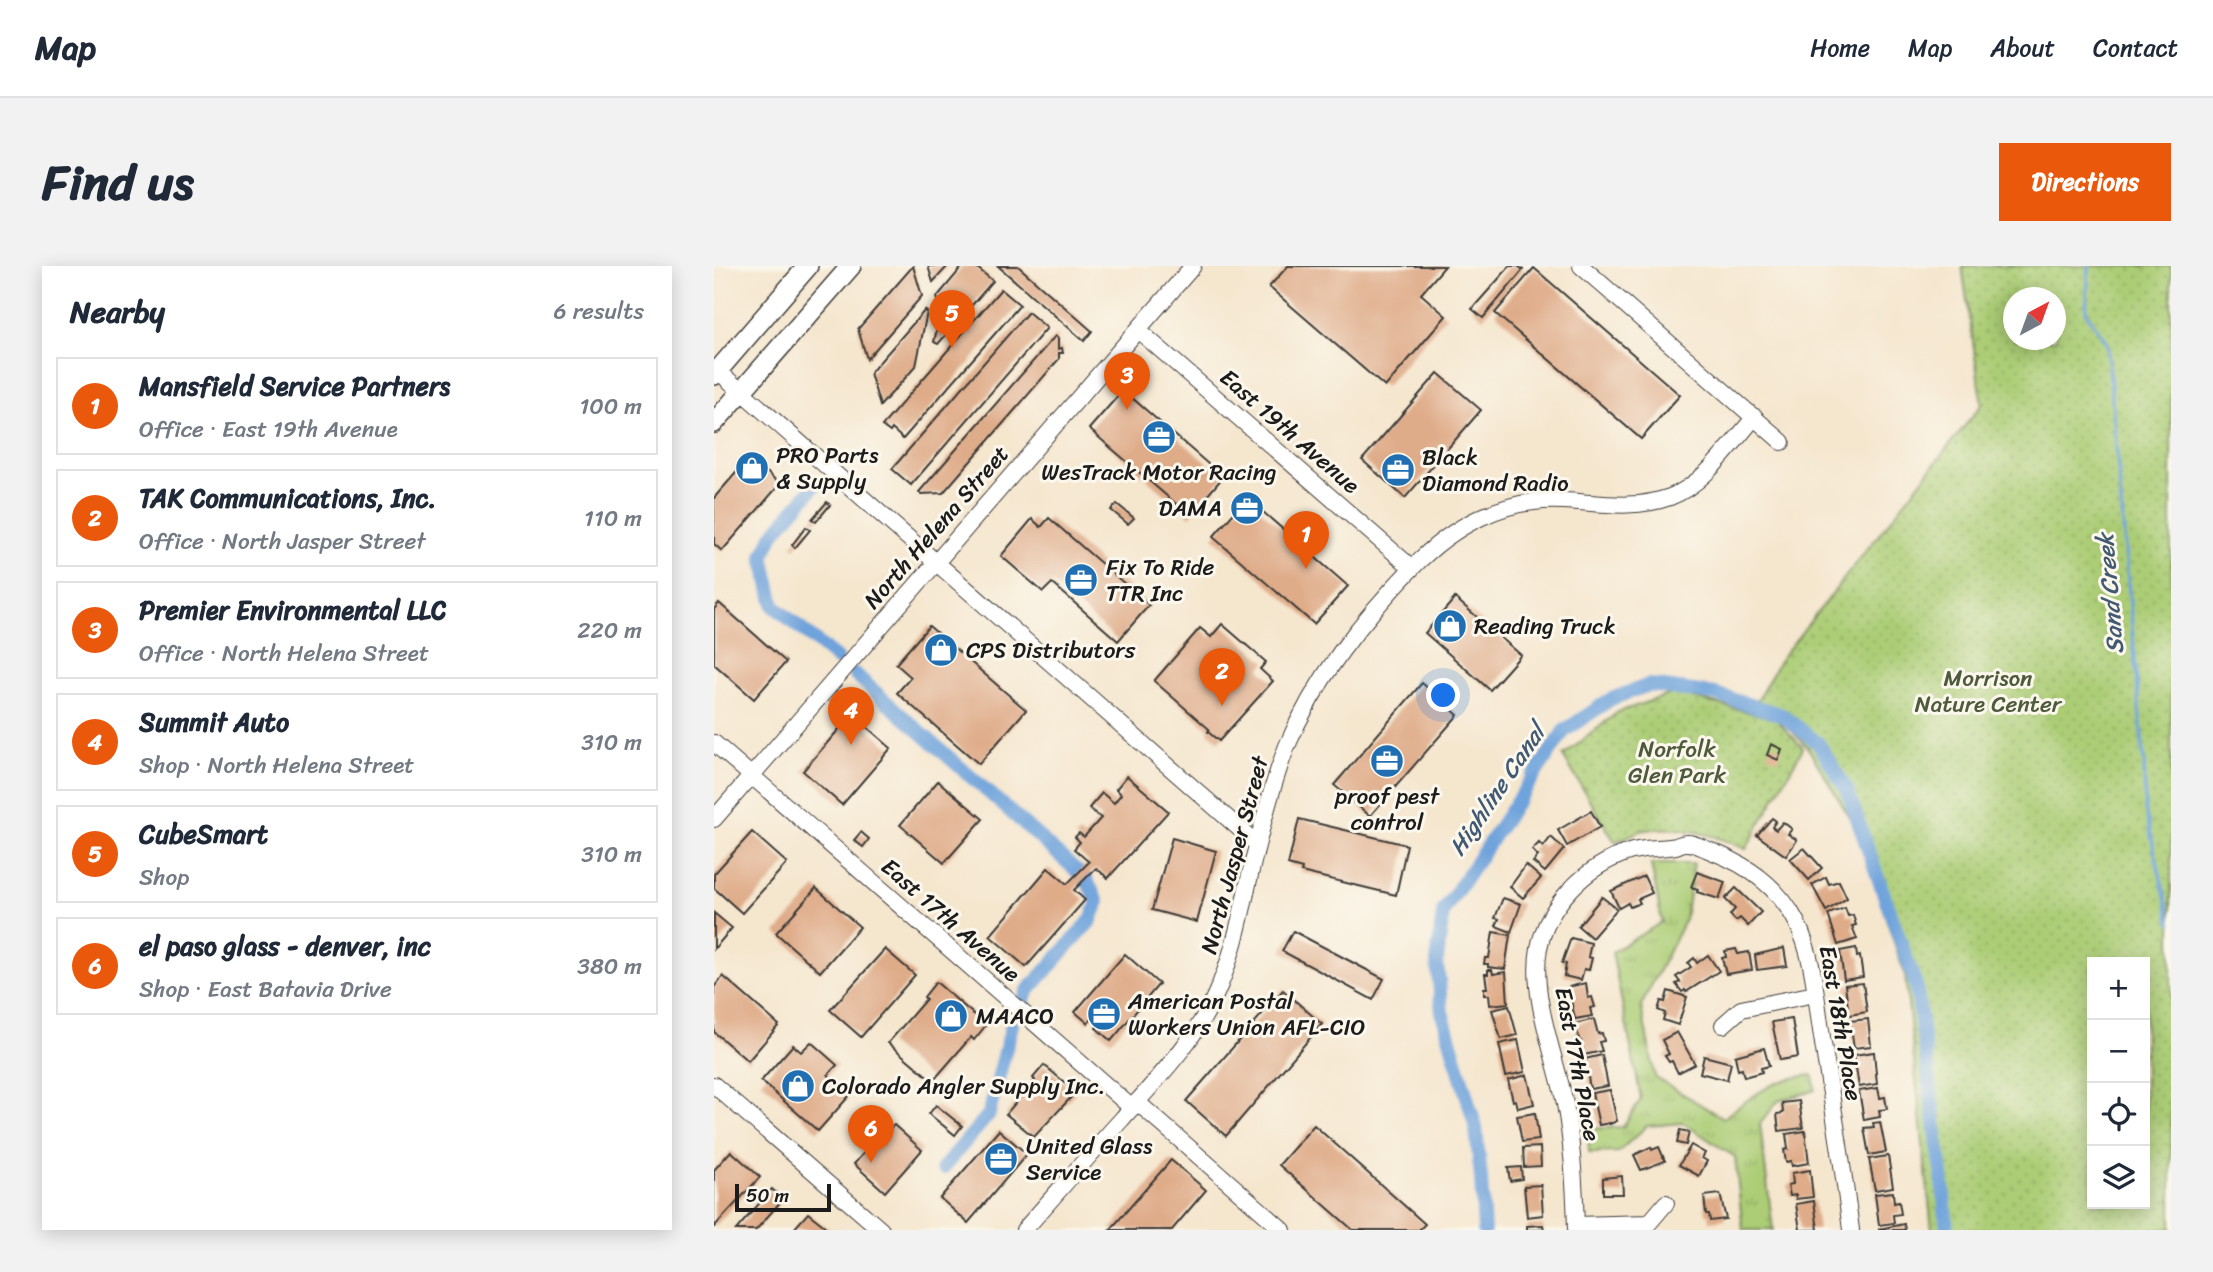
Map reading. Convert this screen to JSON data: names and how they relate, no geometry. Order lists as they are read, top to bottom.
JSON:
{
  "streets": {
    "street": [
      "East 19th Avenue",
      "North Helena Street",
      "North Jasper Street",
      "East 17th Avenue",
      "East 18th Place",
      "East 17th Place"
    ]
  },
  "crossings": [
    ["East 19th Avenue", "North Helena Street"],
    ["East 19th Avenue", "North Jasper Street"],
    ["North Helena Street", "East 17th Avenue"],
    ["North Jasper Street", "East 17th Avenue"],
    ["East 18th Place", "East 17th Place"]
  ],
  "water": ["Sand Creek", "Highline Canal"],
  "parks": ["Morrison Nature Center", "Norfolk Glen Park"],
  "places": {
    "office": [
      "WesTrack Motor Racing",
      "Black Diamond Radio",
      "DAMA",
      "Fix To Ride TTR Inc",
      "proof pest control",
      "American Postal Workers Union AFL-CIO",
      "United Glass Service"
    ],
    "shop": [
      "PRO Parts & Supply",
      "Reading Truck",
      "CPS Distributors",
      "MAACO",
      "Colorado Angler Supply Inc."
    ]
  },
  "scale_bar": "50 m",
  "north": "top right",
  "page": {
    "header": "Map",
    "nav": [
      "Home",
      "Map",
      "About",
      "Contact"
    ],
    "title": "Find us",
    "buttons": "Directions",
    "heading": ["Nearby", "6 results"],
    "pins": [
      "5",
      "3",
      "1",
      "2",
      "4",
      "6"
    ],
    "list": [
      {
        "mark": "1",
        "name": "Mansfield Service Partners",
        "note": "Office · East 19th Avenue",
        "value": "100 m"
      },
      {
        "mark": "2",
        "name": "TAK Communications, Inc.",
        "note": "Office · North Jasper Street",
        "value": "110 m"
      },
      {
        "mark": "3",
        "name": "Premier Environmental LLC",
        "note": "Office · North Helena Street",
        "value": "220 m"
      },
      {
        "mark": "4",
        "name": "Summit Auto",
        "note": "Shop · North Helena Street",
        "value": "310 m"
      },
      {
        "mark": "5",
        "name": "CubeSmart",
        "note": "Shop",
        "value": "310 m"
      },
      {
        "mark": "6",
        "name": "el paso glass - denver, inc",
        "note": "Shop · East Batavia Drive",
        "value": "380 m"
      }
    ],
    "map_buttons": ["+", "−"],
    "scale": "50 m"
  }
}
